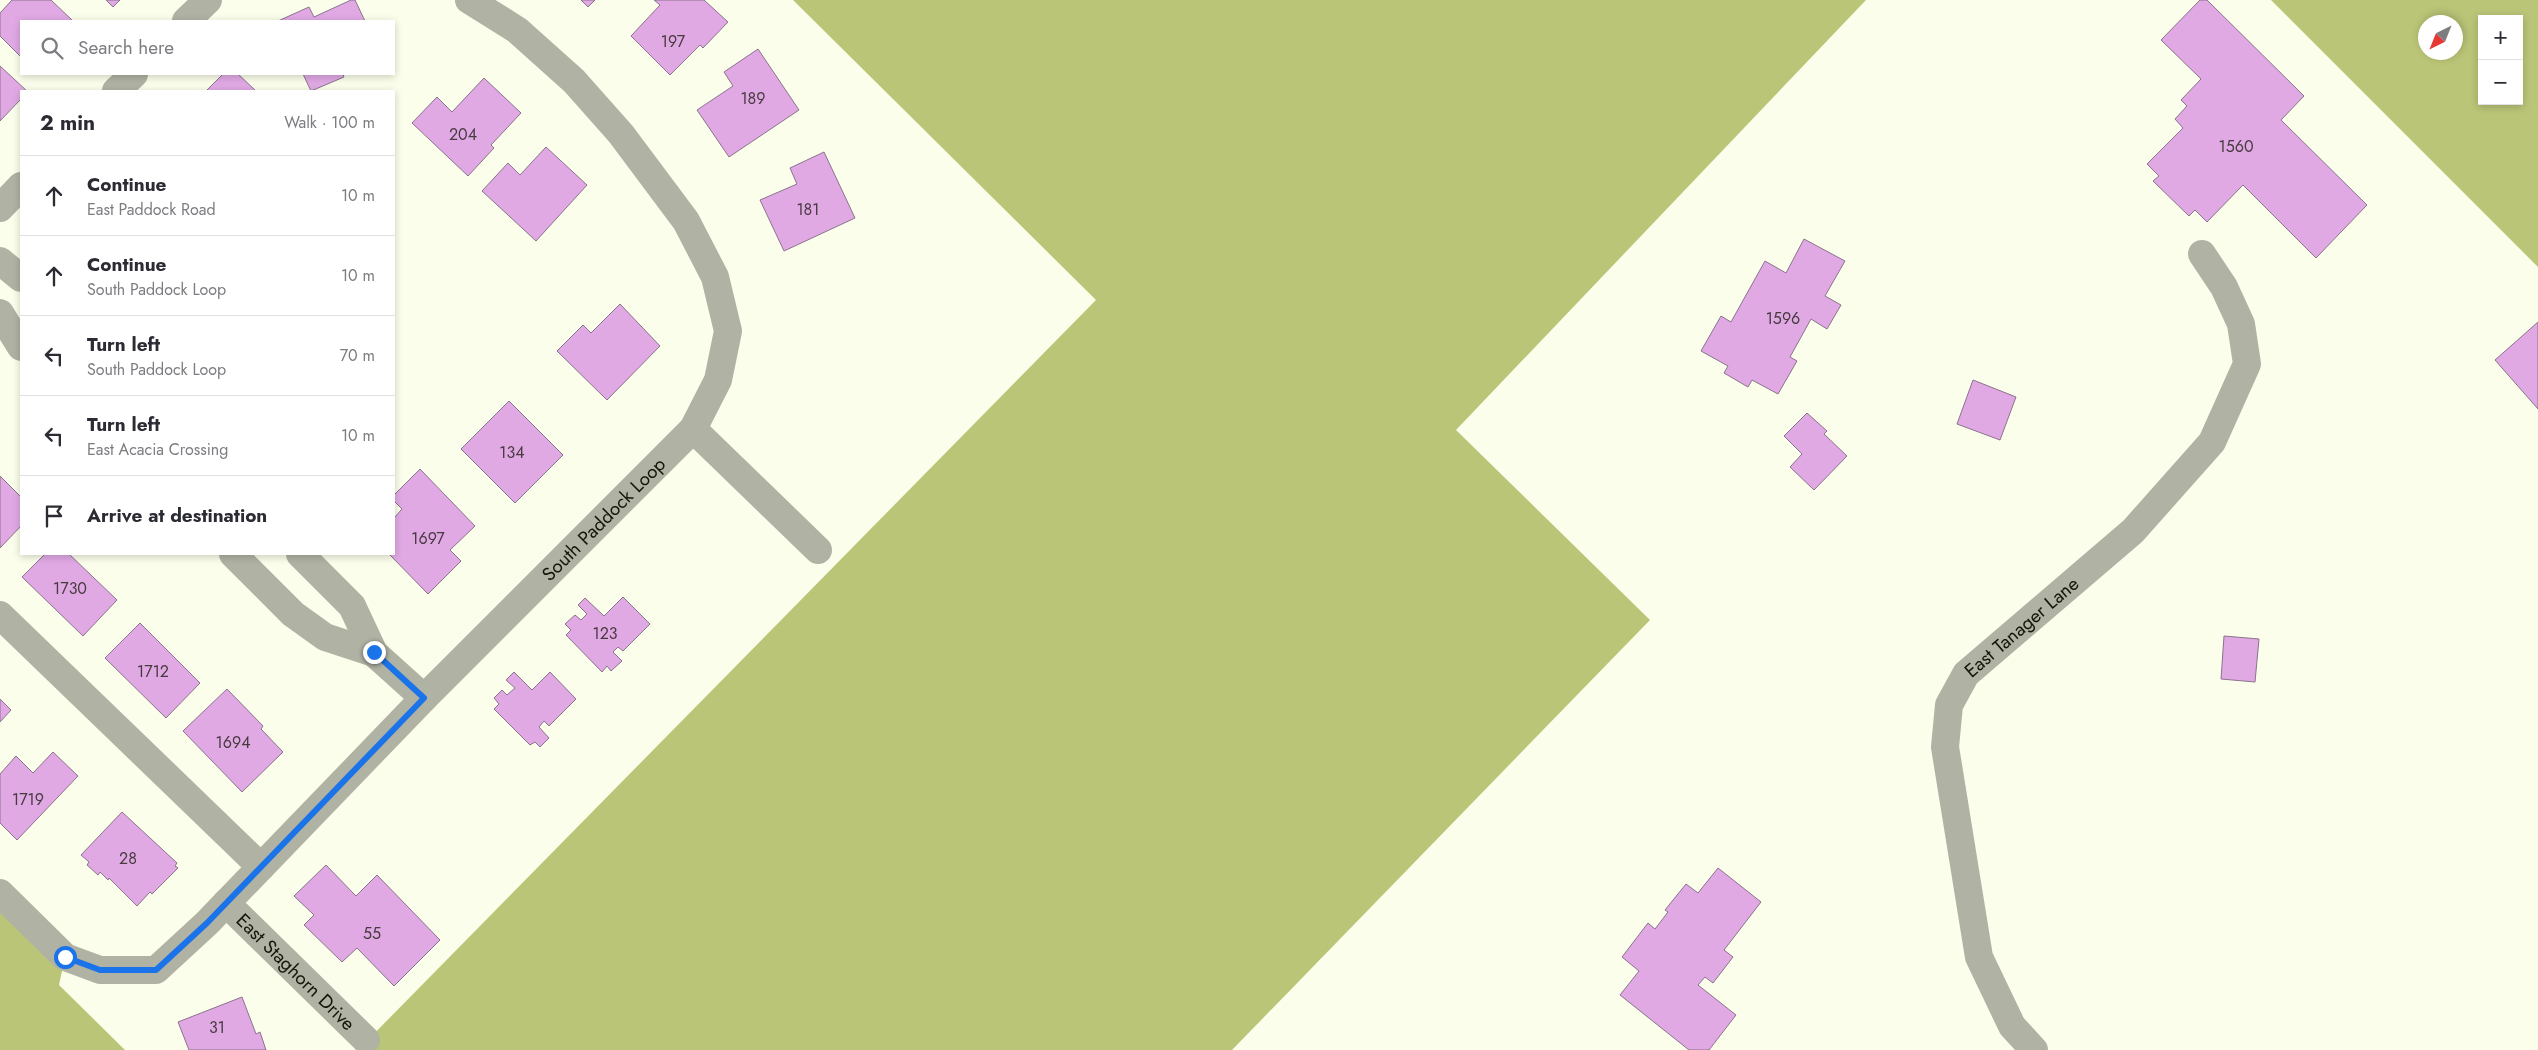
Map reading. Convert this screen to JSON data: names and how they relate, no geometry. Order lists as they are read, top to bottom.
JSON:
{
  "streets": {
    "street": ["South Paddock Loop", "East Tanager Lane", "East Staghorn Drive"]
  },
  "crossings": [
    ["South Paddock Loop", "East Staghorn Drive"]
  ],
  "house_numbers": [
    "197",
    "189",
    "204",
    "1560",
    "181",
    "1596",
    "134",
    "1697",
    "1730",
    "123",
    "1712",
    "1694",
    "1719",
    "28",
    "55",
    "31"
  ],
  "north": "bottom left",
  "page": {
    "map_buttons": ["+", "−"],
    "search": "Search here",
    "heading": ["2 min", "Walk · 100 m"],
    "list": [
      ["Continue", "East Paddock Road", "10 m"],
      ["Continue", "South Paddock Loop", "10 m"],
      ["Turn left", "South Paddock Loop", "70 m"],
      ["Turn left", "East Acacia Crossing", "10 m"],
      "Arrive at destination"
    ]
  }
}
